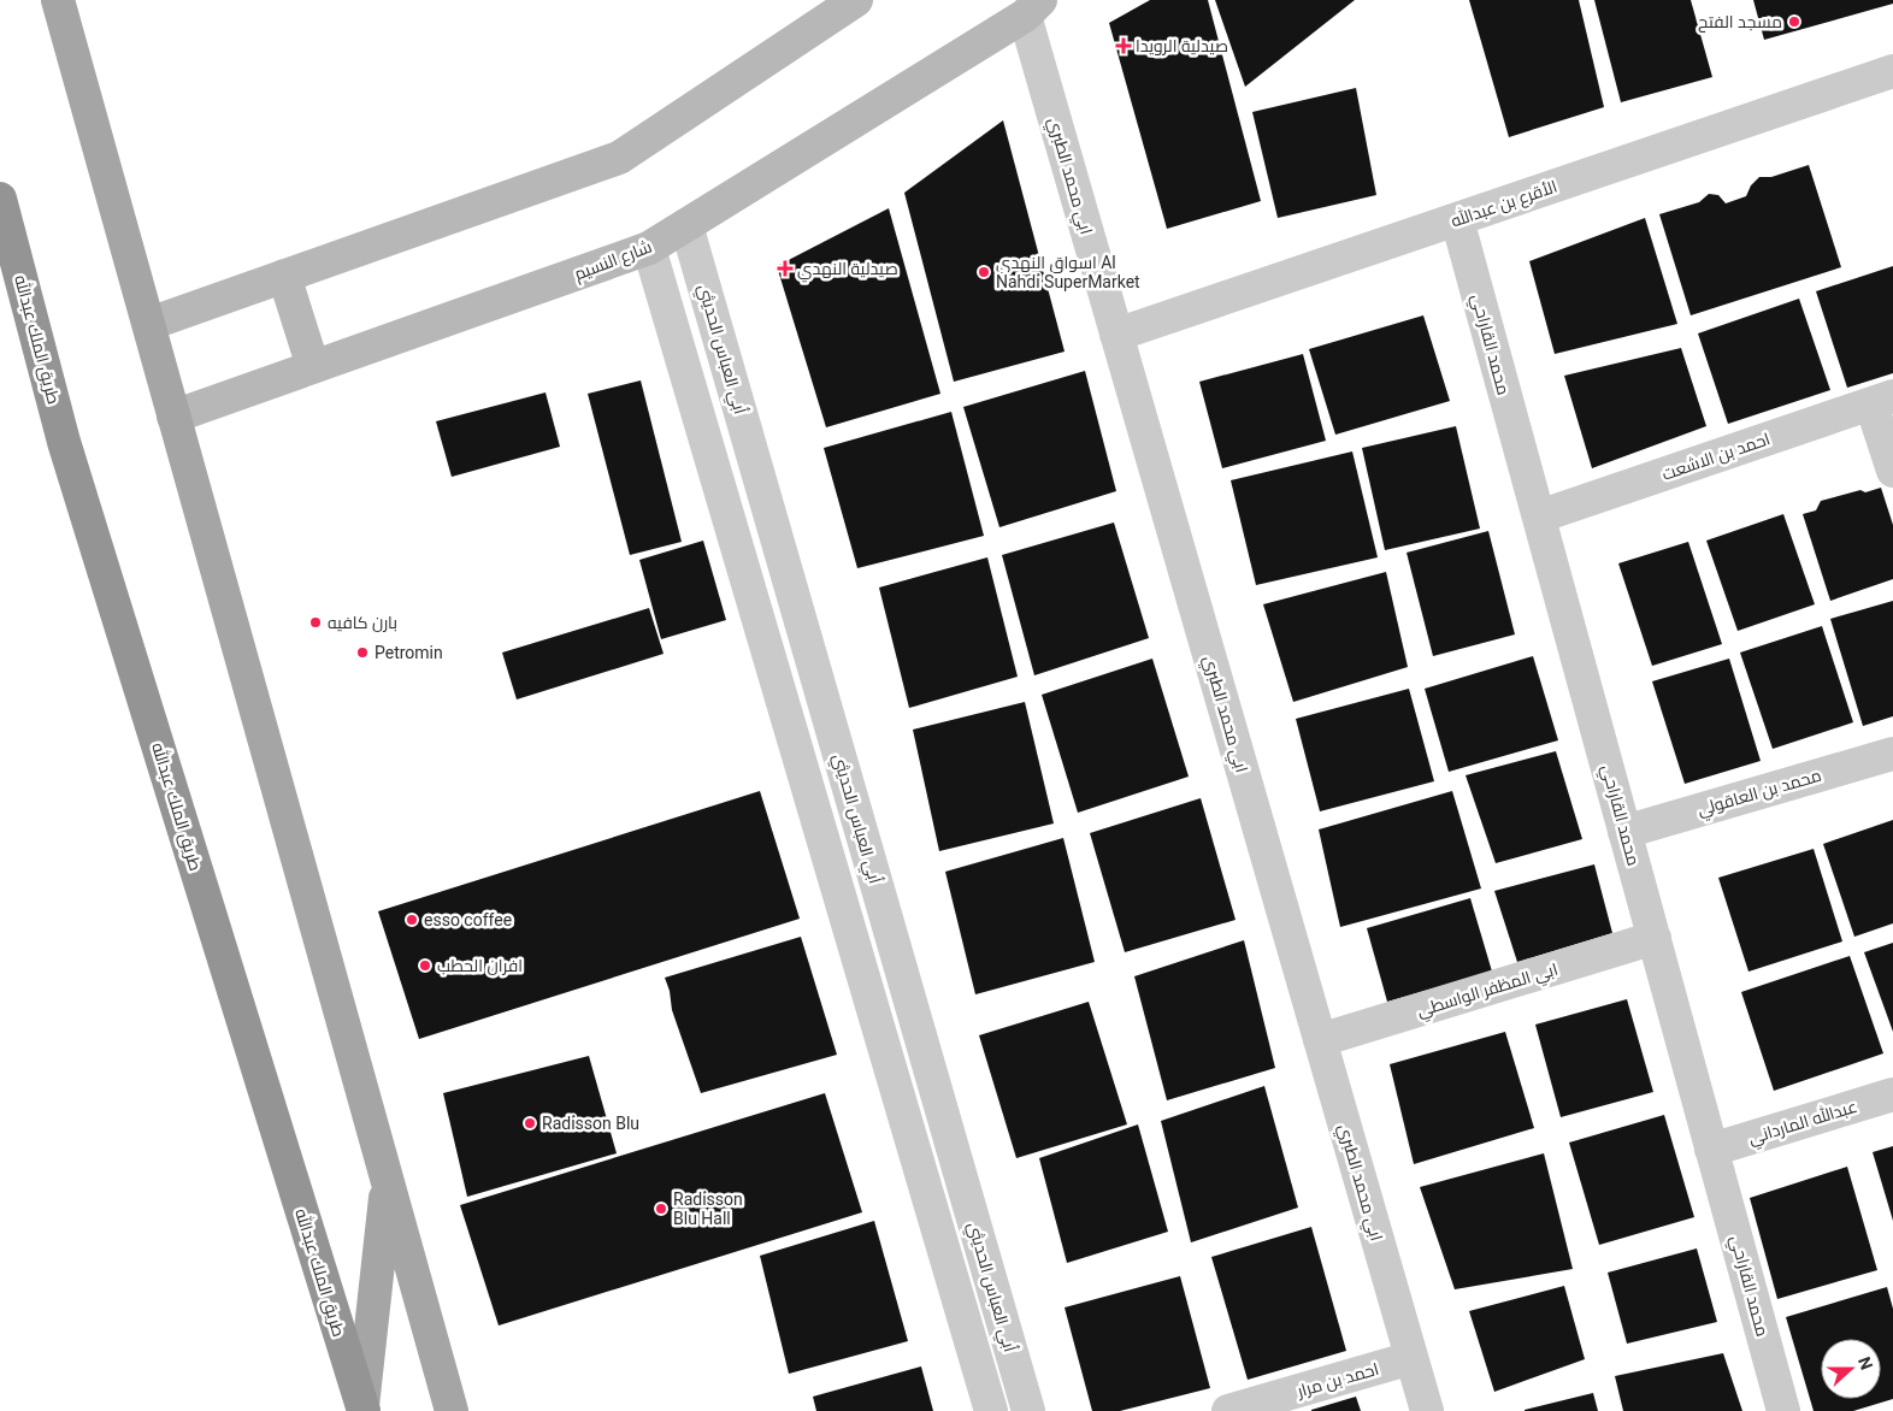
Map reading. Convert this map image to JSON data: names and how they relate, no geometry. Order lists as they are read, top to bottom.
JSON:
{
  "streets": {
    "highway": ["طريق الملك عبدالله"],
    "street": [
      "ابي محمد الطبري",
      "الأقرع بن عبدالله",
      "شارع النسيم",
      "محمد القاراحي",
      "أبي العباس الحديثي",
      "احمد بن الاشعت",
      "محمد بن العاقولي",
      "ابي المظفر الواسطي",
      "عبدالله المارداني",
      "احمد بن مرار"
    ]
  },
  "crossings": [
    ["ابي محمد الطبري", "الأقرع بن عبدالله"],
    ["ابي محمد الطبري", "شارع النسيم"],
    ["ابي محمد الطبري", "ابي المظفر الواسطي"],
    ["ابي محمد الطبري", "احمد بن مرار"],
    ["الأقرع بن عبدالله", "محمد القاراحي"],
    ["شارع النسيم", "أبي العباس الحديثي"],
    ["محمد القاراحي", "احمد بن الاشعت"],
    ["محمد القاراحي", "محمد بن العاقولي"],
    ["محمد القاراحي", "ابي المظفر الواسطي"],
    ["محمد القاراحي", "عبدالله المارداني"]
  ],
  "places": {
    "other": [
      "مسجد الفتح",
      "اسواق النهدي Al Nahdi SuperMarket",
      "بارن كافيه",
      "Petromin",
      "esso coffee",
      "افران الحطب",
      "Radisson Blu",
      "Radisson Blu Hall"
    ],
    "health": ["صيدلية الرويدا", "صيدلية النهدي"]
  },
  "north": "right"
}
